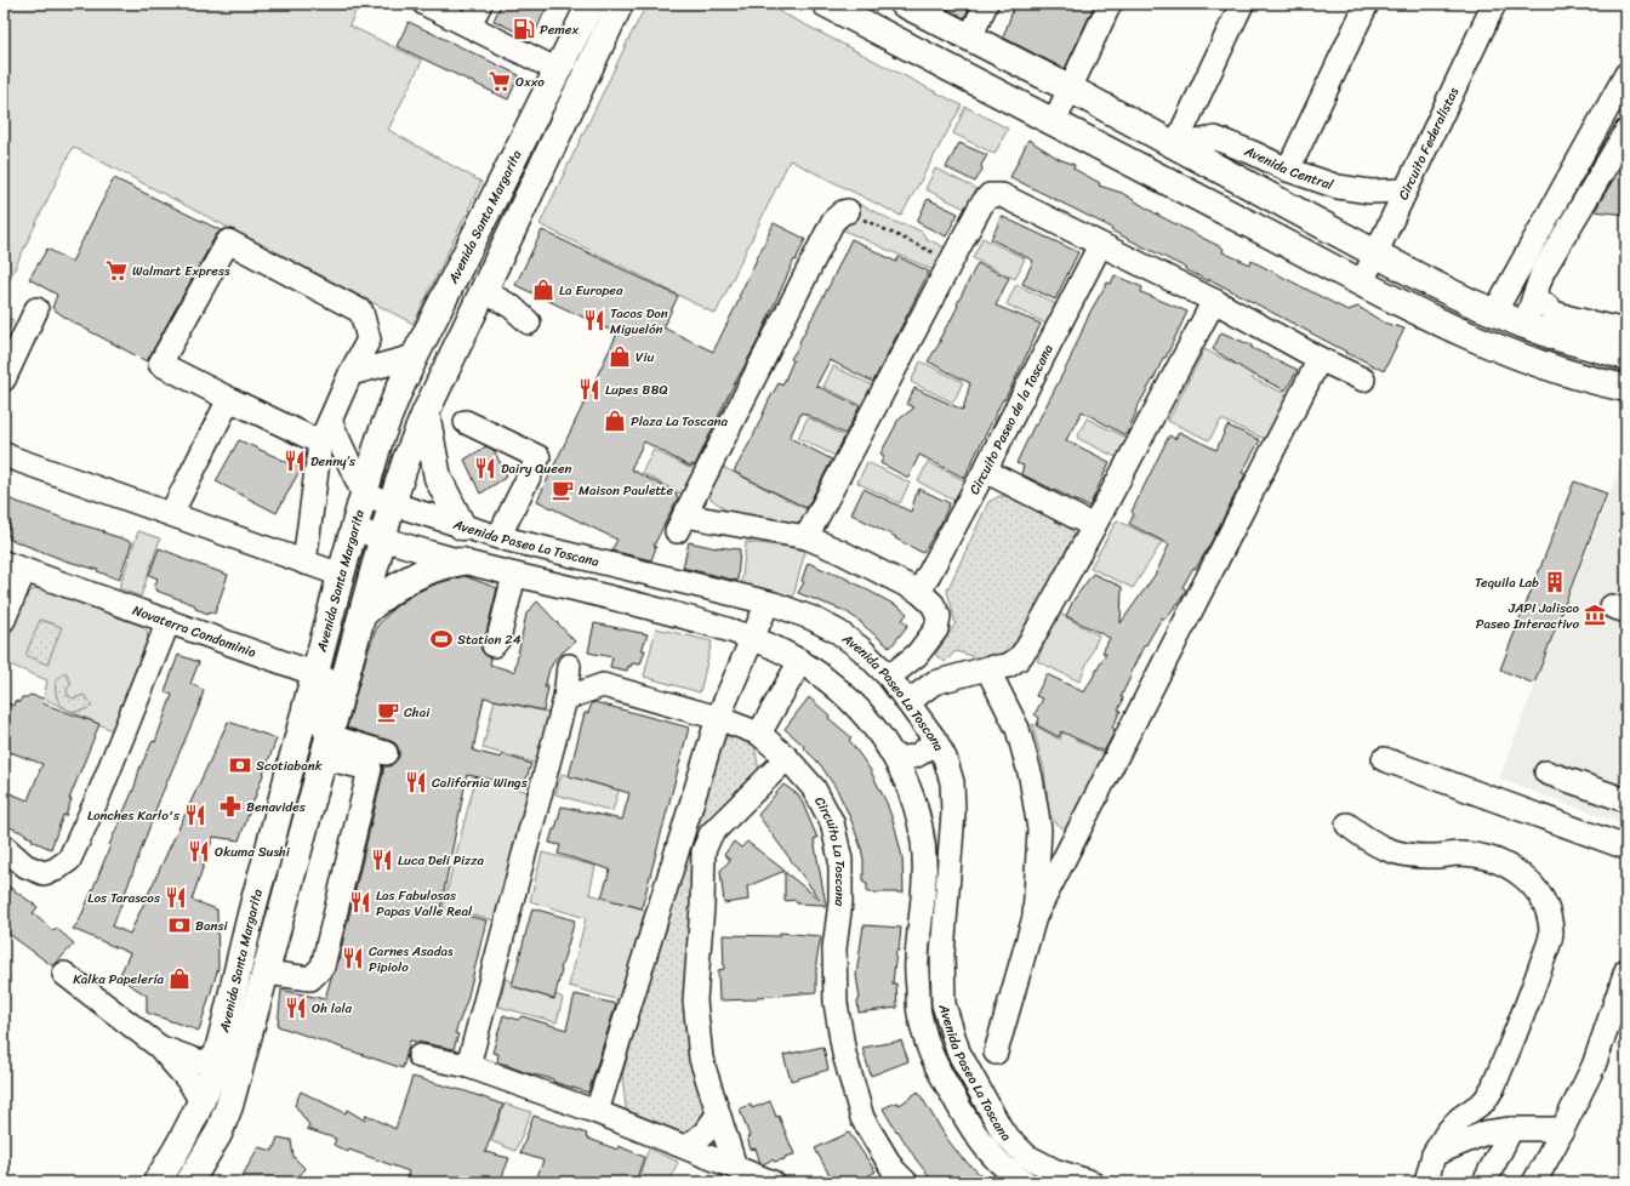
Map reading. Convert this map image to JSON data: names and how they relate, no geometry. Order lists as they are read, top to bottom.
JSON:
{
  "streets": {
    "main road": ["Avenida Santa Margarita"],
    "street": [
      "Circuito Federalistas",
      "Avenida Central",
      "Circuito Paseo de la Toscana",
      "Avenida Paseo La Toscana",
      "Novaterra Condominio",
      "Circuito La Toscana"
    ]
  },
  "crossings": [
    ["Circuito Federalistas", "Avenida Central"],
    ["Avenida Santa Margarita", "Avenida Paseo La Toscana"],
    ["Avenida Santa Margarita", "Novaterra Condominio"]
  ],
  "places": {
    "fuel station": ["Pemex"],
    "supermarket": ["Oxxo", "Walmart Express"],
    "shop": [
      "La Europea",
      "Viu",
      "Plaza La Toscana",
      "Kalka Papelería"
    ],
    "restaurant": [
      "Tacos Don Miguelón",
      "Lupes BBQ",
      "Denny’s",
      "Dairy Queen",
      "California Wings",
      "Lonches Karlo's",
      "Okuma Sushi",
      "Luca Deli Pizza",
      "Los Tarascos",
      "Las Fabulosas Papas Valle Real",
      "Carnes Asadas Pipiolo",
      "Oh lala"
    ],
    "cafe": ["Maison Paulette", "Chai"],
    "building": ["Tequila Lab"],
    "museum": ["JAPI Jalisco Paseo Interactivo"],
    "sports": ["Station 24"],
    "bank": ["Scotiabank", "Bansi"],
    "pharmacy": ["Benavides"]
  }
}
